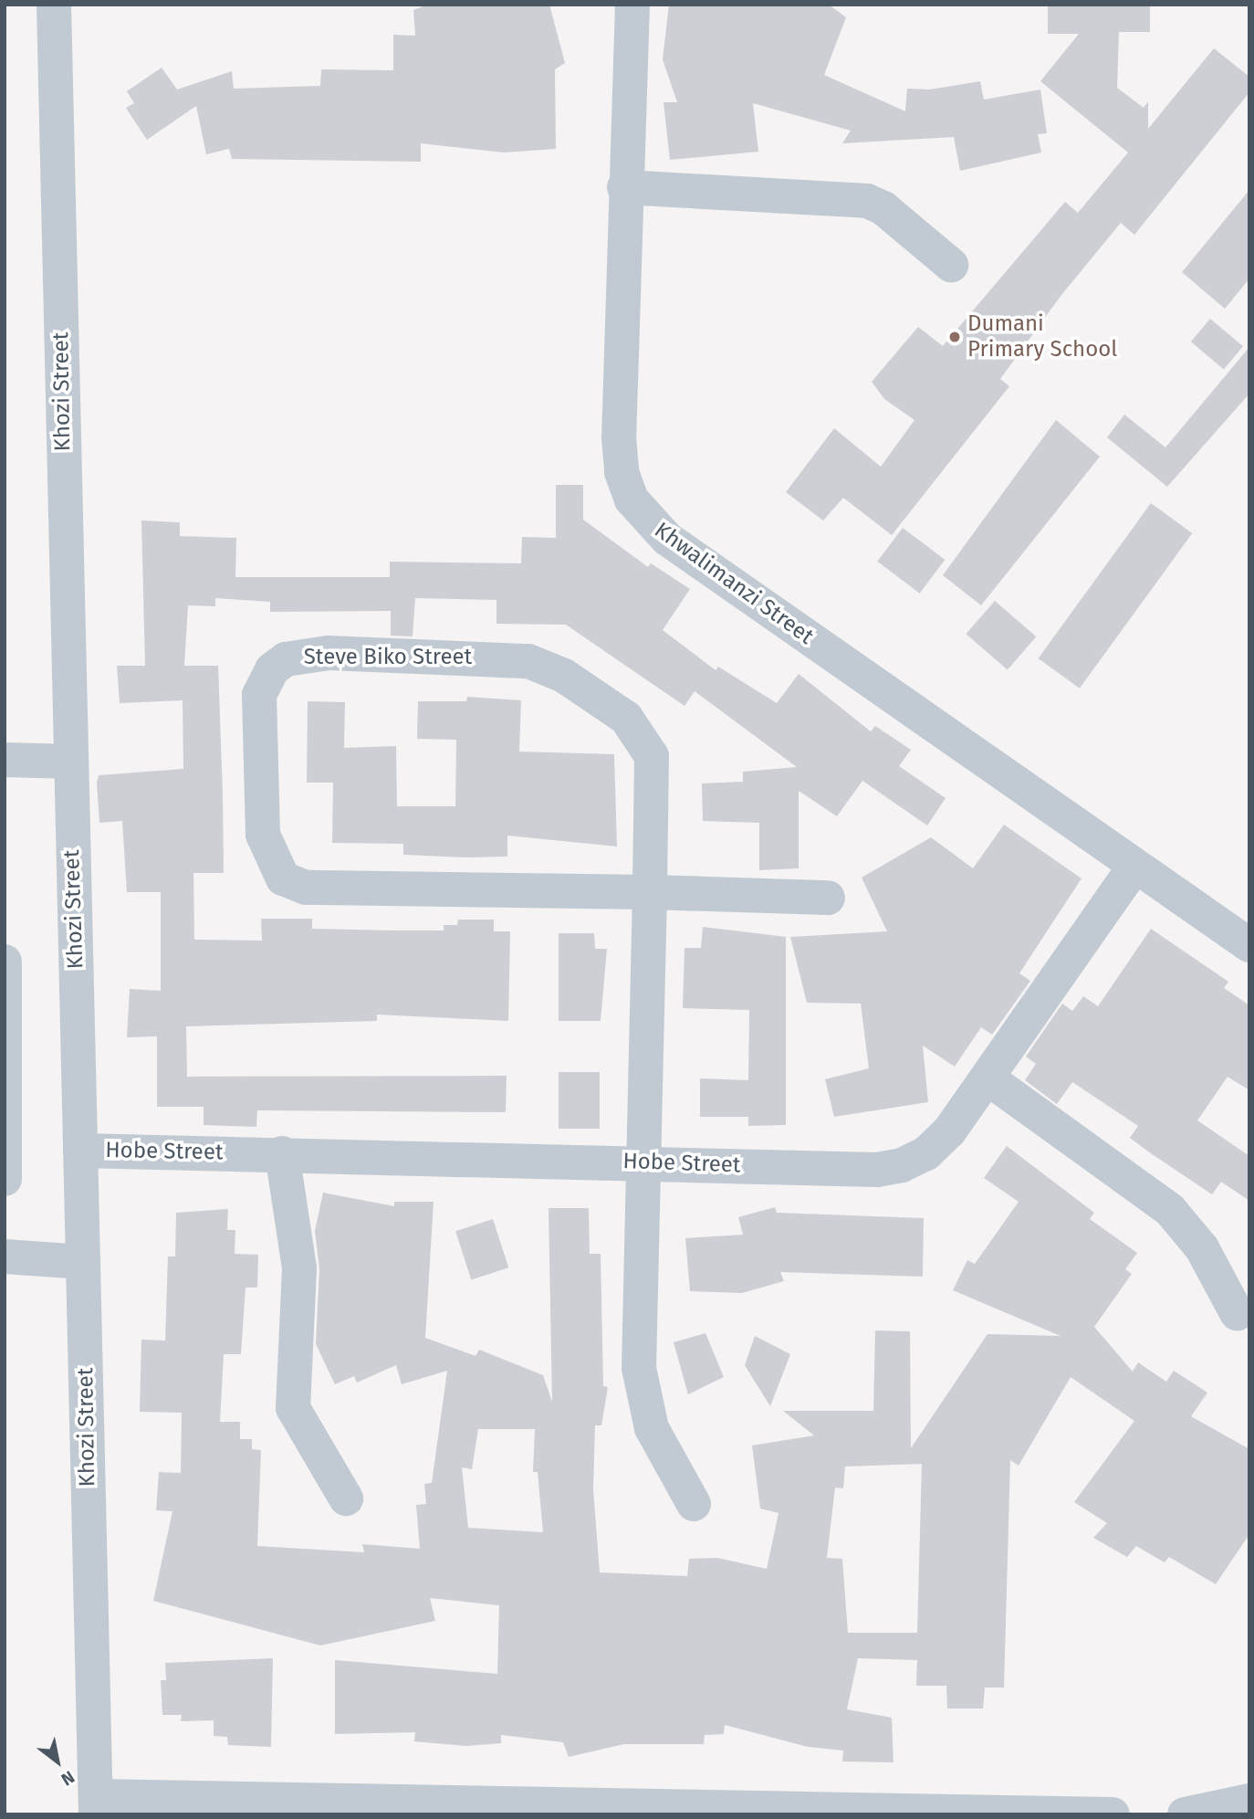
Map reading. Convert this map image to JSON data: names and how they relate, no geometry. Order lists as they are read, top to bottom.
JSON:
{
  "streets": {
    "street": [
      "Khozi Street",
      "Khwalimanzi Street",
      "Steve Biko Street",
      "Hobe Street"
    ]
  },
  "crossings": [
    ["Khozi Street", "Hobe Street"],
    ["Khwalimanzi Street", "Hobe Street"],
    ["Steve Biko Street", "Hobe Street"]
  ],
  "places": ["Dumani Primary School"],
  "north": "bottom right"
}
